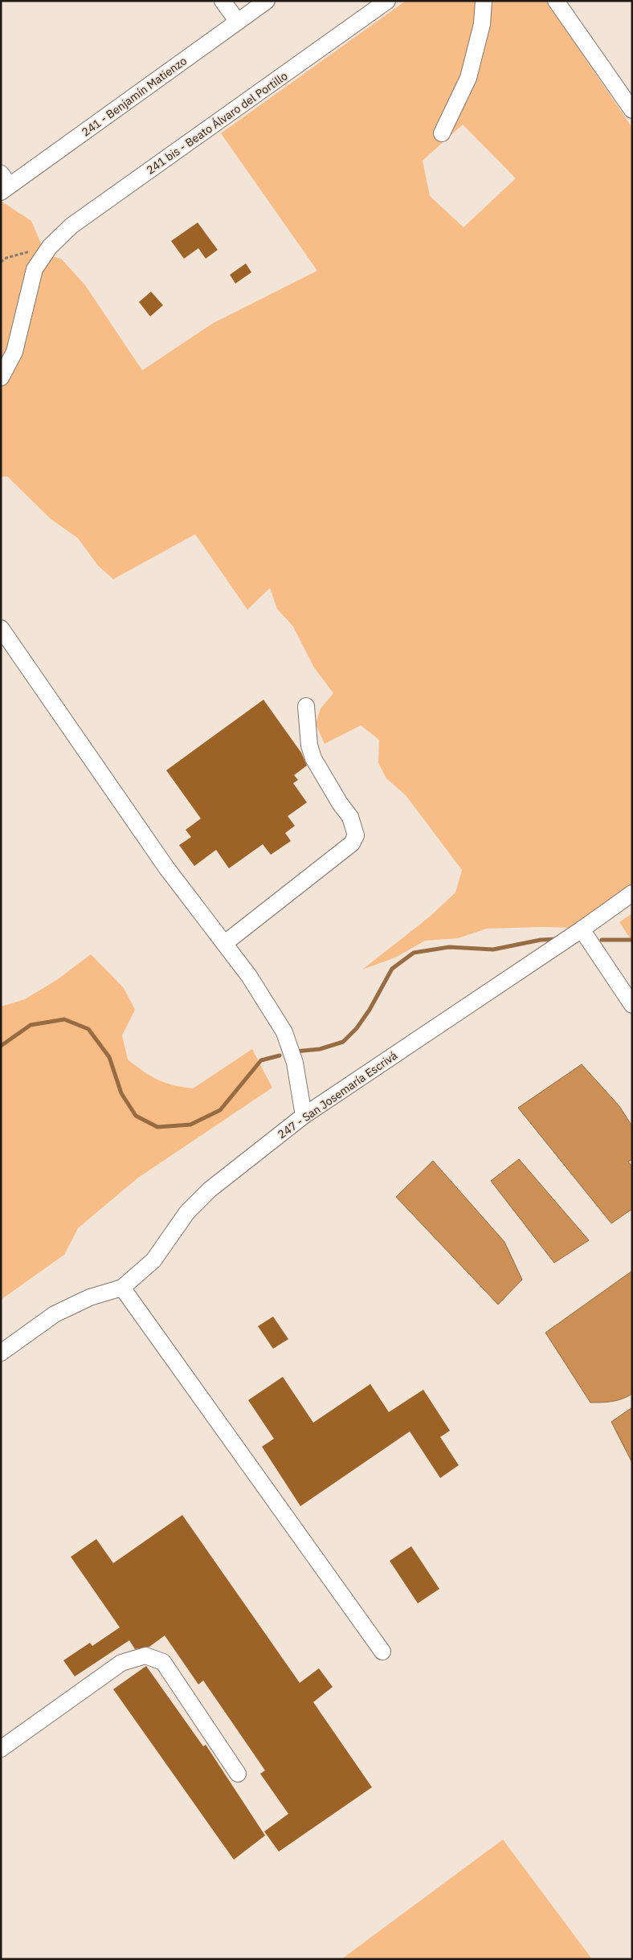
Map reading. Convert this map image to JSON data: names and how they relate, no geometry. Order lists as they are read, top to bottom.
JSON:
{
  "streets": {
    "street": ["241 - Benjamín Matienzo", "241 bis - Beato Álvaro del Portillo", "247 - San Josemaría Escrivá"]
  }
}
